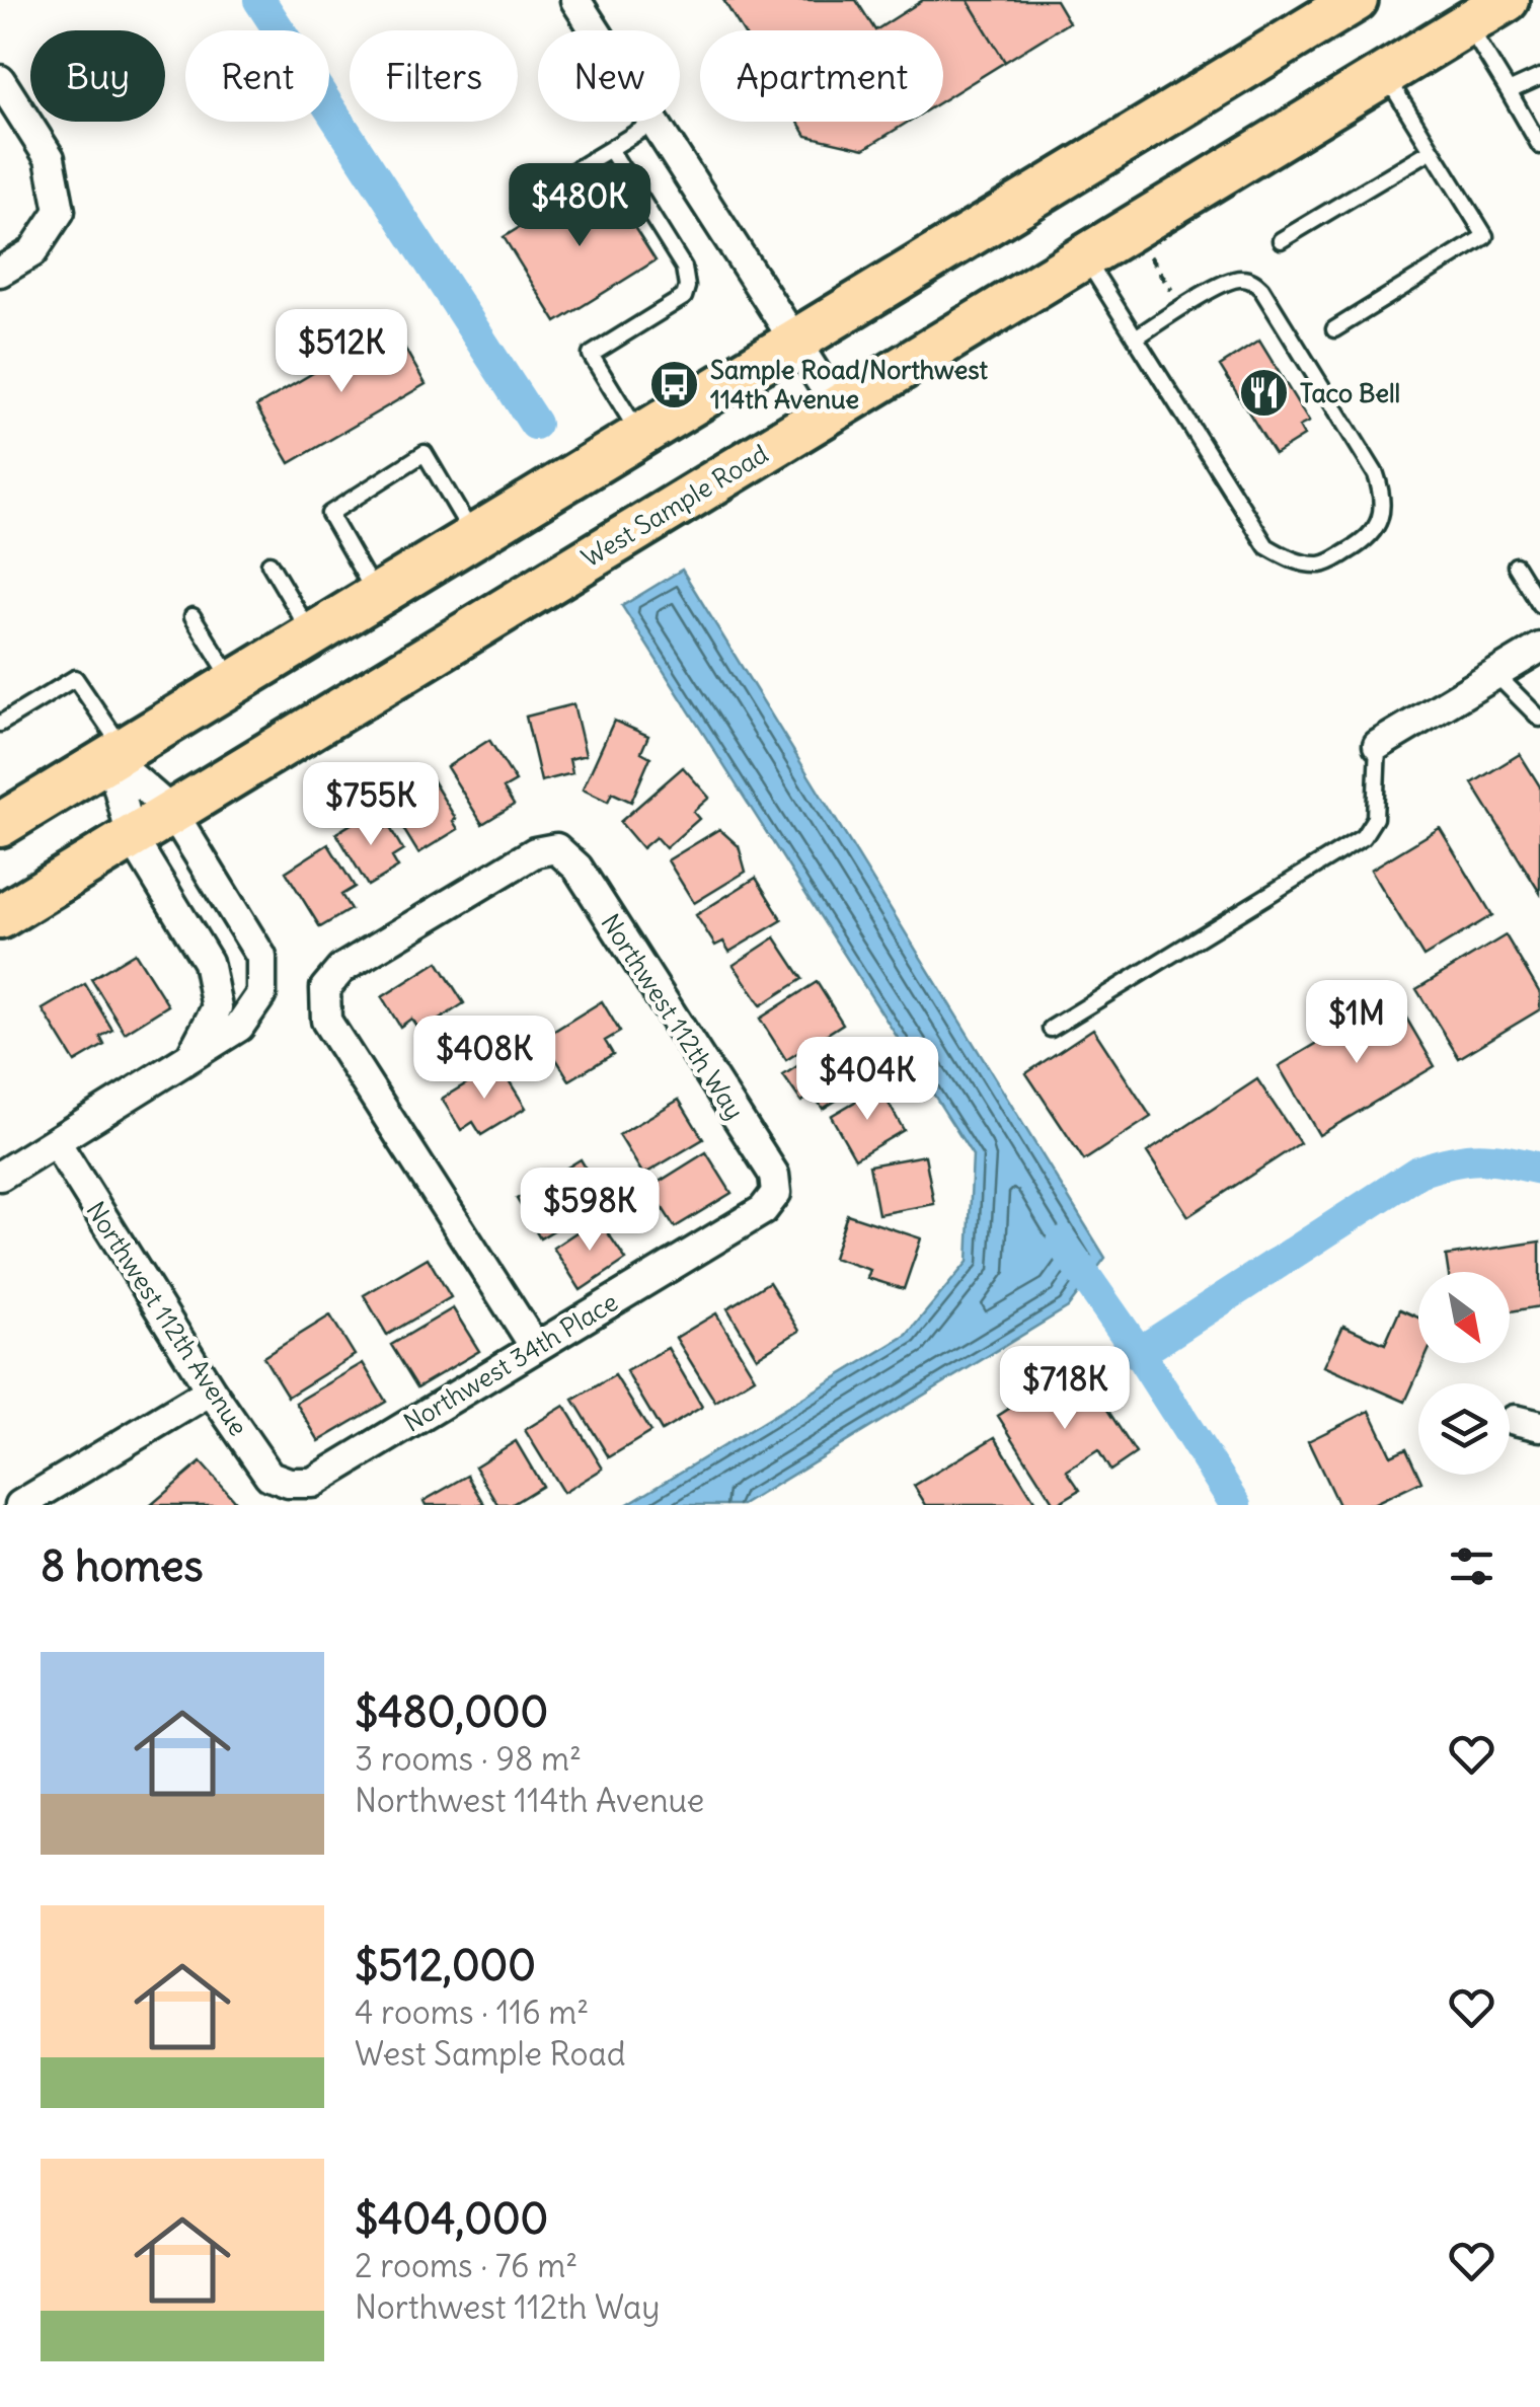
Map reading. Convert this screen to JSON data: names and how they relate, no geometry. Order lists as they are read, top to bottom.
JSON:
{
  "streets": {
    "main road": ["West Sample Road"],
    "street": ["Northwest 112th Way", "Northwest 112th Avenue", "Northwest 34th Place"]
  },
  "crossings": [
    ["Northwest 112th Way", "Northwest 34th Place"],
    ["Northwest 112th Avenue", "Northwest 34th Place"]
  ],
  "places": {
    "bus stop": ["Sample Road/Northwest 114th Avenue"],
    "restaurant": ["Taco Bell"]
  },
  "north": "bottom right",
  "page": {
    "chip": [
      "Buy",
      "Rent",
      "Filters",
      "New",
      "Apartment"
    ],
    "price": [
      "$480K",
      "$512K",
      "$755K",
      "$1M",
      "$408K",
      "$404K",
      "$598K",
      "$718K"
    ],
    "heading": "8 homes",
    "list": [
      {
        "name": "$480,000",
        "note": "3 rooms · 98 m² · Northwest 114th Avenue"
      },
      {
        "name": "$512,000",
        "note": "4 rooms · 116 m² · West Sample Road"
      },
      {
        "name": "$404,000",
        "note": "2 rooms · 76 m² · Northwest 112th Way"
      }
    ]
  }
}
